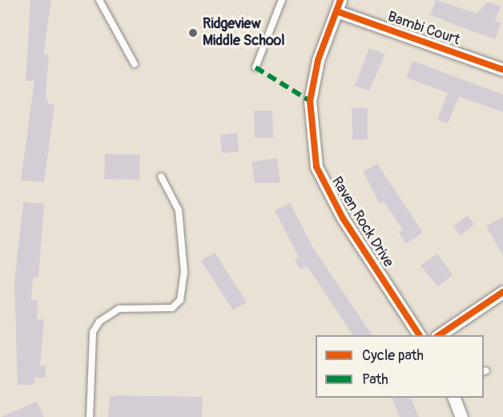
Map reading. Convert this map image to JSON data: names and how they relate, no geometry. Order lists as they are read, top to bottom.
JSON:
{
  "streets": {
    "street": ["Bambi Court", "Raven Rock Drive"]
  },
  "crossings": [
    ["Bambi Court", "Raven Rock Drive"]
  ],
  "places": ["Ridgeview Middle School"],
  "legend": ["Cycle path", "Path"]
}
